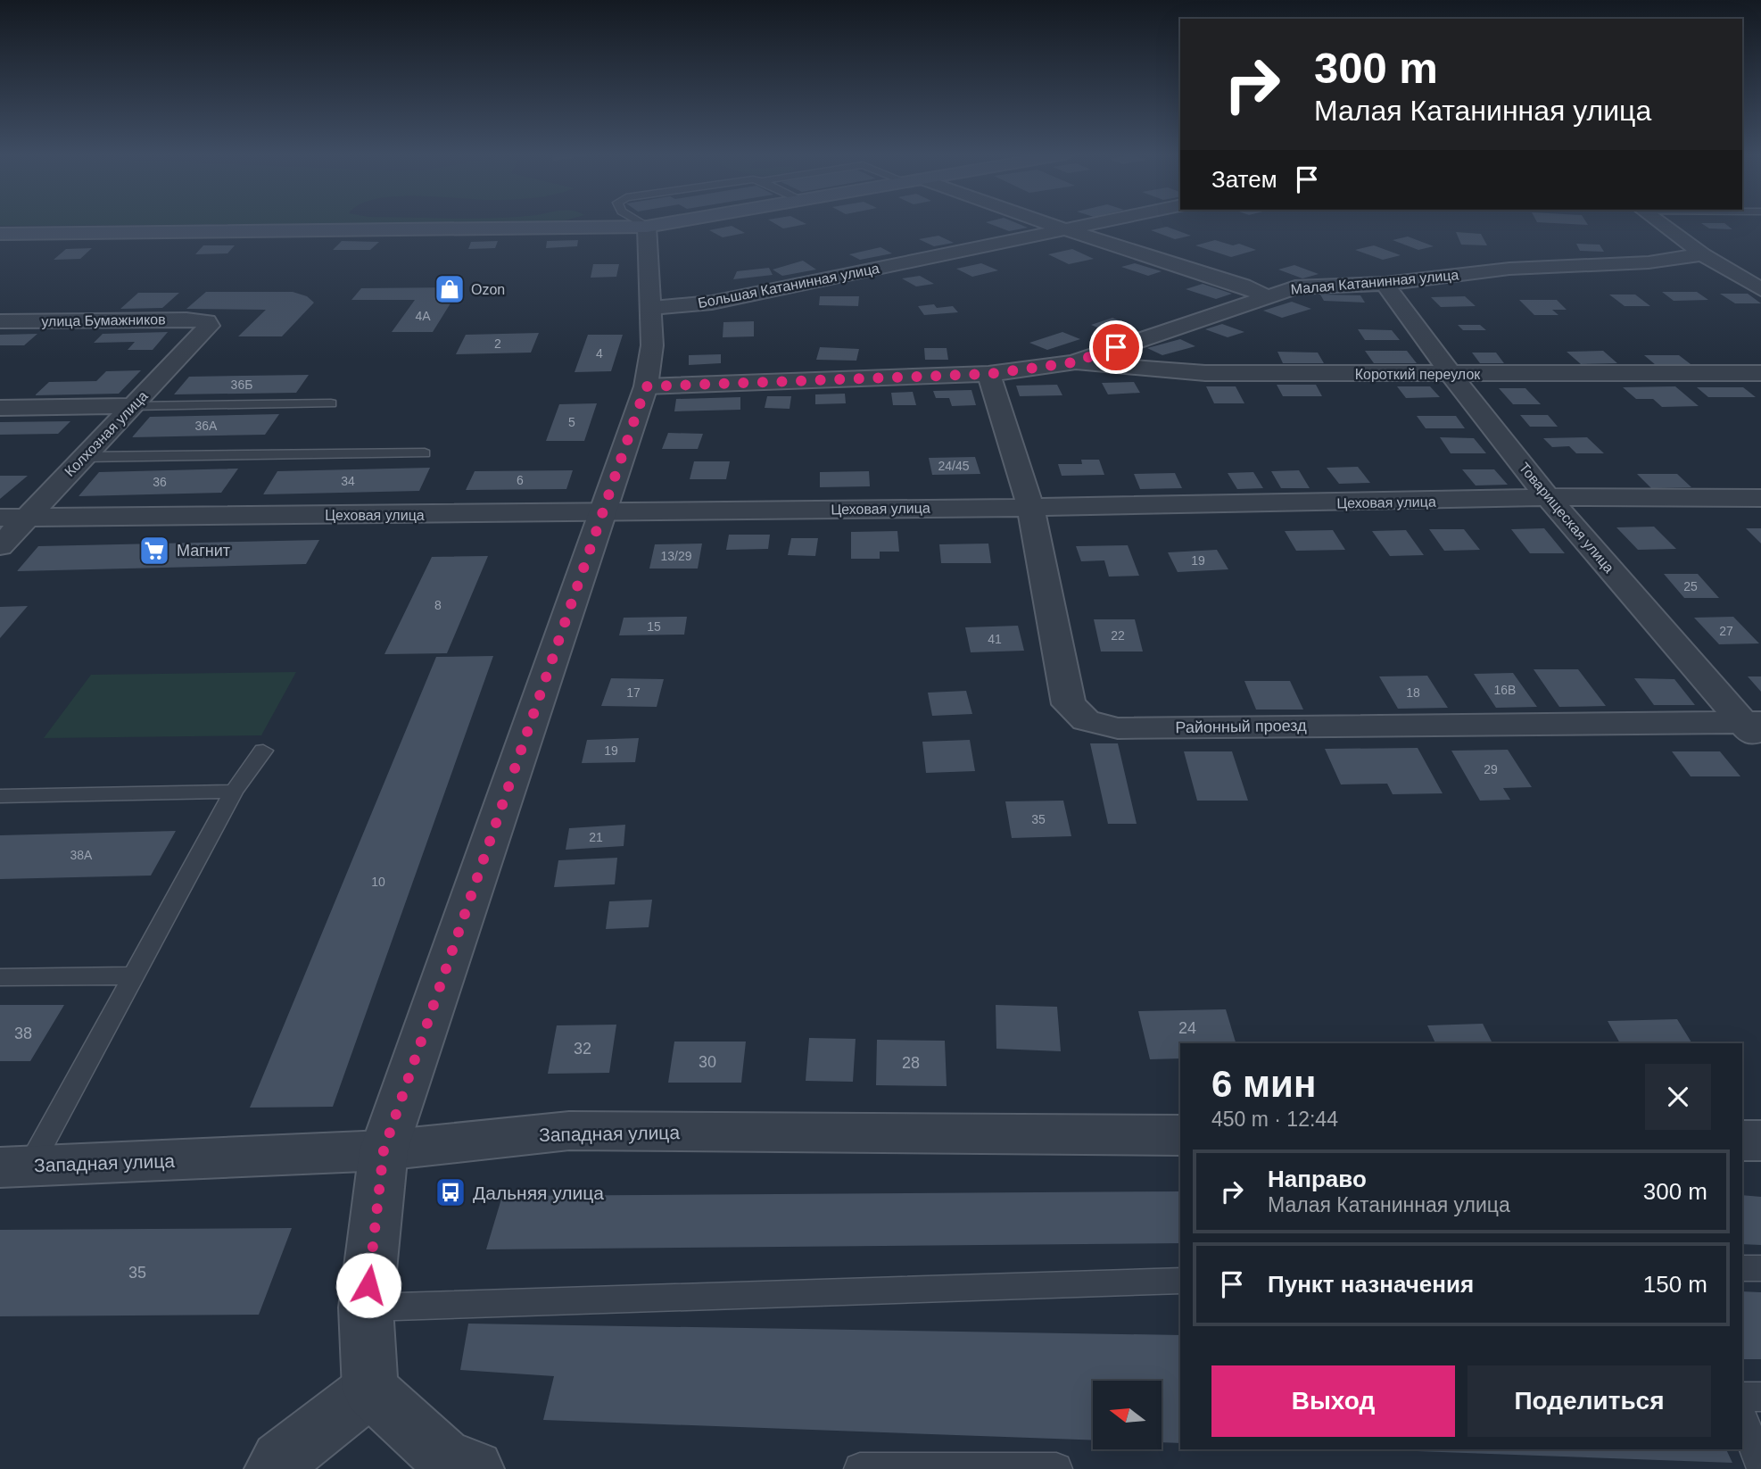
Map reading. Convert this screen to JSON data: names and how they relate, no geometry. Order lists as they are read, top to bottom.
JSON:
{
  "streets": {
    "street": [
      "Малая Катанинная улица",
      "Большая Катанинная улица",
      "улица Бумажников",
      "Короткий переулок",
      "Колхозная улица",
      "Цеховая улица",
      "Товарищеская улица",
      "Районный проезд",
      "Западная улица"
    ]
  },
  "crossings": [
    ["Малая Катанинная улица", "Короткий переулок"],
    ["Малая Катанинная улица", "Товарищеская улица"],
    ["Малая Катанинная улица", "Районный проезд"],
    ["улица Бумажников", "Колхозная улица"],
    ["Короткий переулок", "Товарищеская улица"],
    ["Колхозная улица", "Цеховая улица"],
    ["Цеховая улица", "Товарищеская улица"],
    ["Цеховая улица", "Районный проезд"],
    ["Товарищеская улица", "Районный проезд"]
  ],
  "places": {
    "shop": ["Ozon"],
    "supermarket": ["Магнит"],
    "bus stop": ["Дальняя улица"]
  },
  "house_numbers": [
    "4А",
    "2",
    "4",
    "36Б",
    "5",
    "36А",
    "24/45",
    "6",
    "34",
    "36",
    "13/29",
    "19",
    "25",
    "8",
    "15",
    "27",
    "22",
    "41",
    "16В",
    "17",
    "18",
    "19",
    "29",
    "35",
    "21",
    "38А",
    "10",
    "24",
    "38",
    "32",
    "30",
    "28",
    "35"
  ],
  "north": "left",
  "page": {
    "turn": ["300 m", "Малая Катанинная улица"],
    "then": "Затем",
    "heading": ["6 мин", "450 m · 12:44"],
    "list": [
      {
        "name": "Направо",
        "note": "Малая Катанинная улица",
        "value": "300 m"
      },
      {
        "name": "Пункт назначения",
        "value": "150 m"
      }
    ],
    "buttons": ["Выход", "Поделиться"]
  }
}
